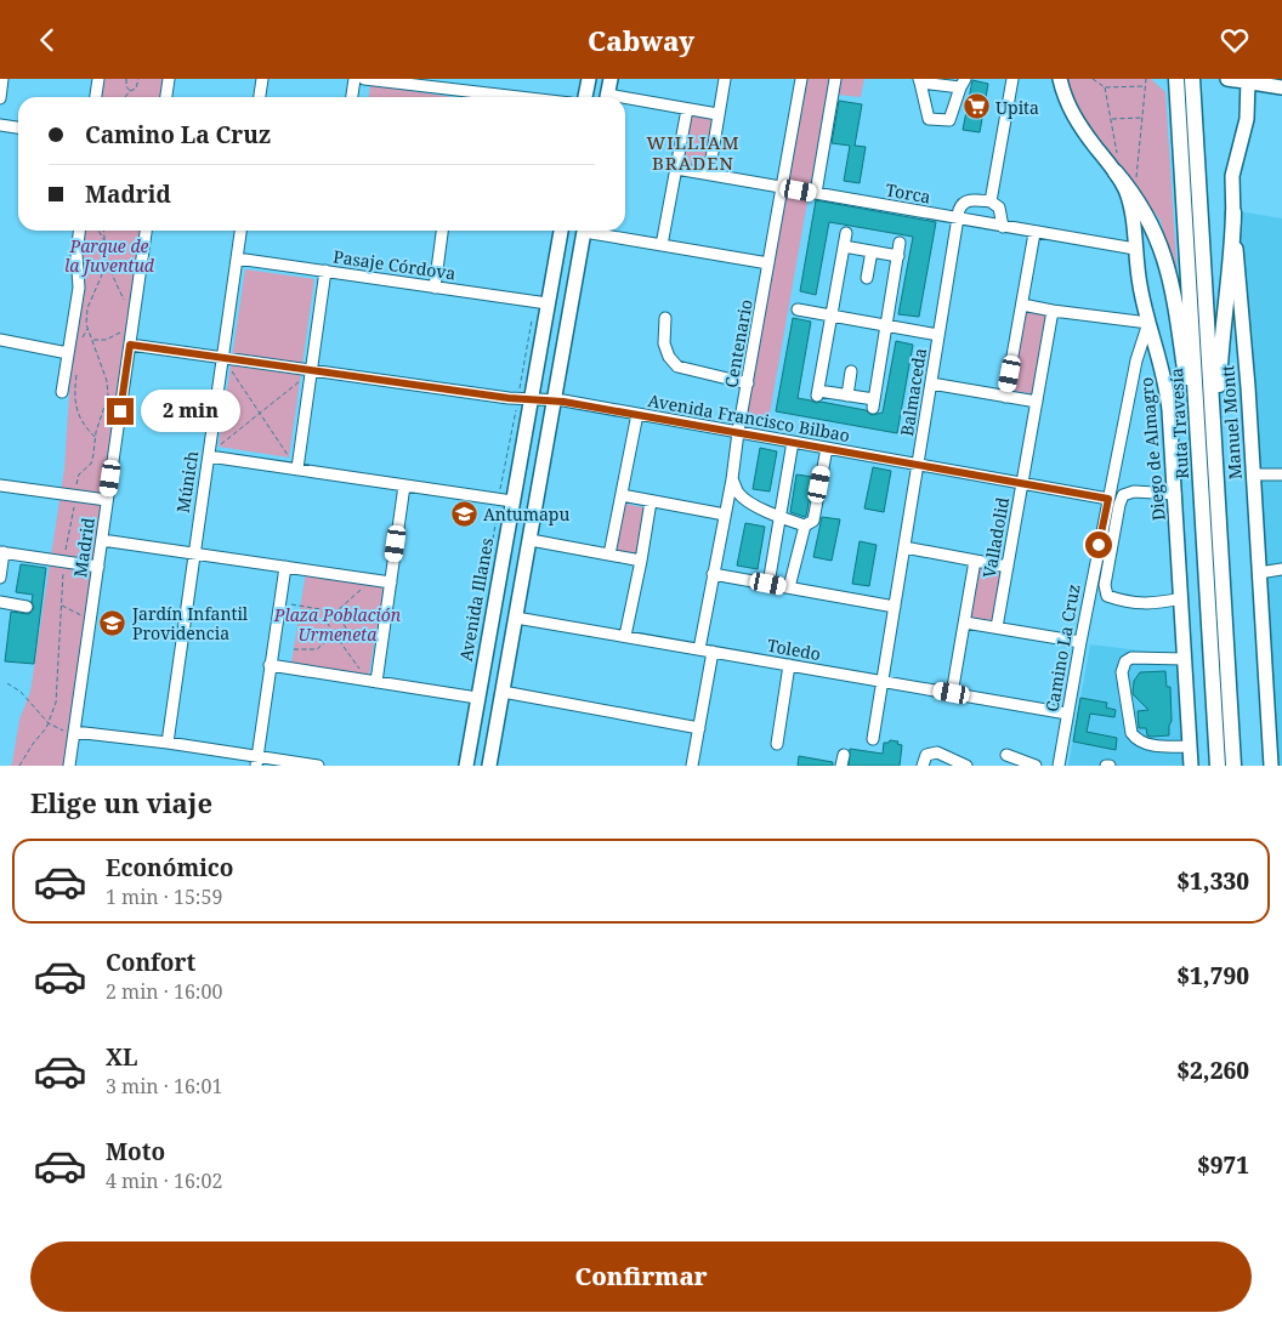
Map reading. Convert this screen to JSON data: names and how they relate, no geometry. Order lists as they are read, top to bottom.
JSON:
{
  "streets": {
    "highway": ["Ruta Travesía"],
    "main road": ["Manuel Montt", "Diego de Almagro", "Avenida Illanes"],
    "street": [
      "Torca",
      "Pasaje Córdova",
      "Centenario",
      "Balmaceda",
      "Avenida Francisco Bilbao",
      "Múnich",
      "Valladolid",
      "Madrid",
      "Camino La Cruz",
      "Toledo"
    ]
  },
  "crossings": [
    ["Torca", "Centenario"],
    ["Torca", "Balmaceda"],
    ["Torca", "Diego de Almagro"],
    ["Pasaje Córdova", "Múnich"],
    ["Pasaje Córdova", "Avenida Illanes"],
    ["Centenario", "Avenida Francisco Bilbao"],
    ["Centenario", "Toledo"],
    ["Balmaceda", "Avenida Francisco Bilbao"],
    ["Balmaceda", "Toledo"],
    ["Avenida Francisco Bilbao", "Múnich"],
    ["Avenida Francisco Bilbao", "Valladolid"],
    ["Avenida Francisco Bilbao", "Madrid"],
    ["Avenida Francisco Bilbao", "Avenida Illanes"],
    ["Avenida Francisco Bilbao", "Camino La Cruz"],
    ["Diego de Almagro", "Camino La Cruz"],
    ["Valladolid", "Toledo"],
    ["Camino La Cruz", "Toledo"]
  ],
  "districts": ["WILLIAM BRADEN"],
  "parks": ["Parque de la Juventud", "Plaza Población Urmeneta"],
  "places": {
    "supermarket": ["Upita"],
    "school or university": ["Antumapu", "Jardín Infantil Providencia"]
  },
  "page": {
    "header": "Cabway",
    "banner": ["Camino La Cruz", "Madrid"],
    "bubble": "2 min",
    "heading": "Elige un viaje",
    "list": [
      {
        "name": "Económico",
        "note": "1 min · 15:59",
        "value": "$1,330"
      },
      {
        "name": "Confort",
        "note": "2 min · 16:00",
        "value": "$1,790"
      },
      {
        "name": "XL",
        "note": "3 min · 16:01",
        "value": "$2,260"
      },
      {
        "name": "Moto",
        "note": "4 min · 16:02",
        "value": "$971"
      }
    ],
    "buttons": "Confirmar"
  }
}
